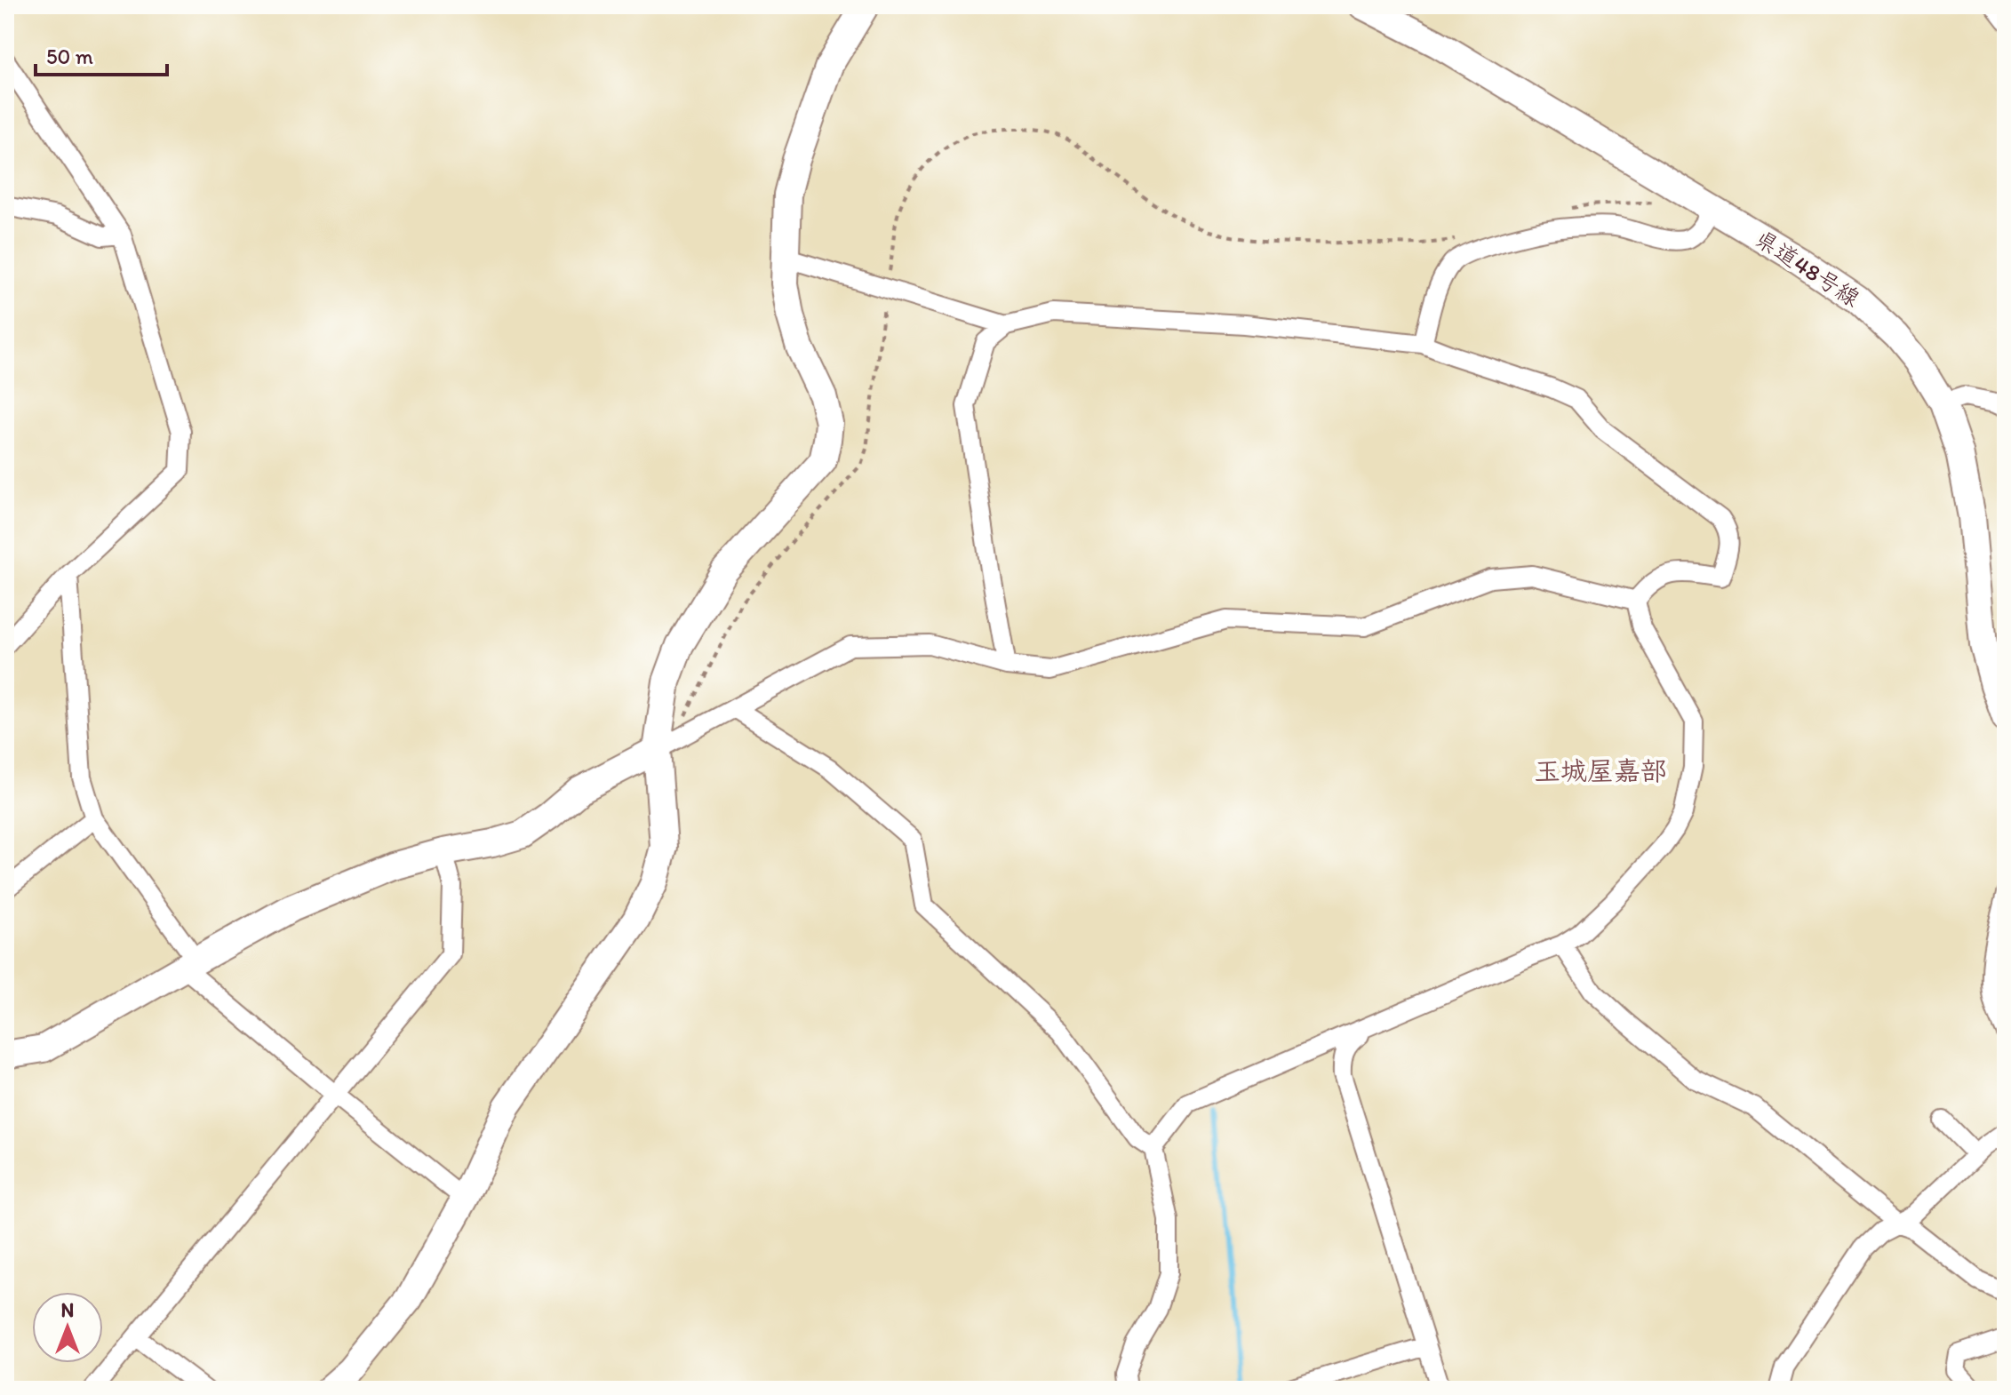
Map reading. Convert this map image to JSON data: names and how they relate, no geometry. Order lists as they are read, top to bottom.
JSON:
{
  "streets": {
    "street": ["県道48号線"]
  },
  "districts": ["玉城屋嘉部"],
  "scale_bar": "50 m",
  "north": "top"
}
